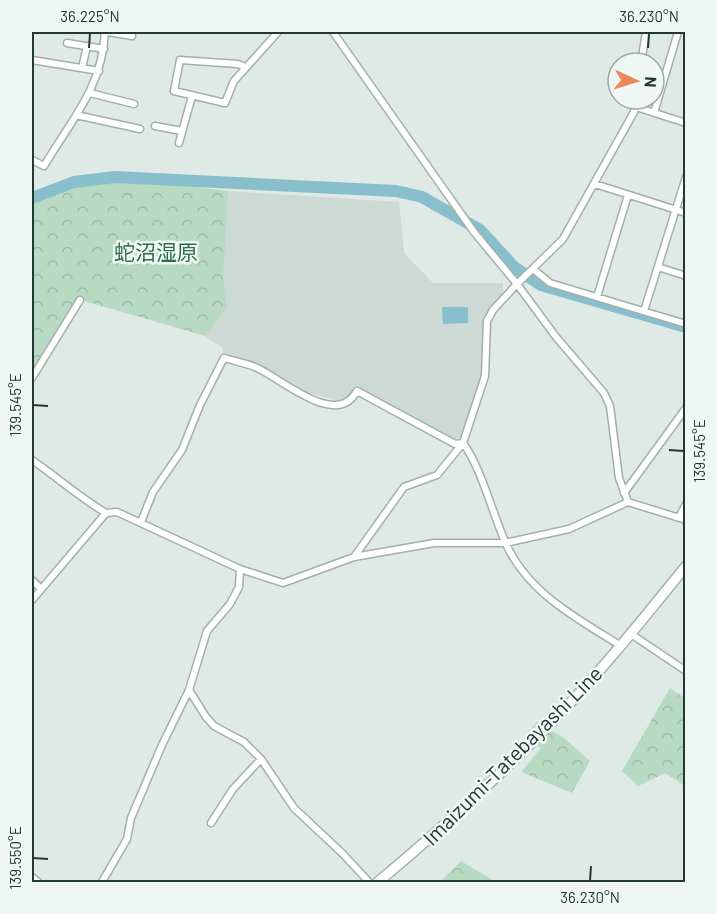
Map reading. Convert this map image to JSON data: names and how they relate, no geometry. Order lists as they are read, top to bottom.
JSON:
{
  "streets": {
    "main road": ["Imaizumi-Tatebayashi Line"]
  },
  "parks": ["蛇沼湿原"],
  "north": "right",
  "coordinates": [
    "36.225°N",
    "36.230°N",
    "139.545°E",
    "139.550°E"
  ]
}
